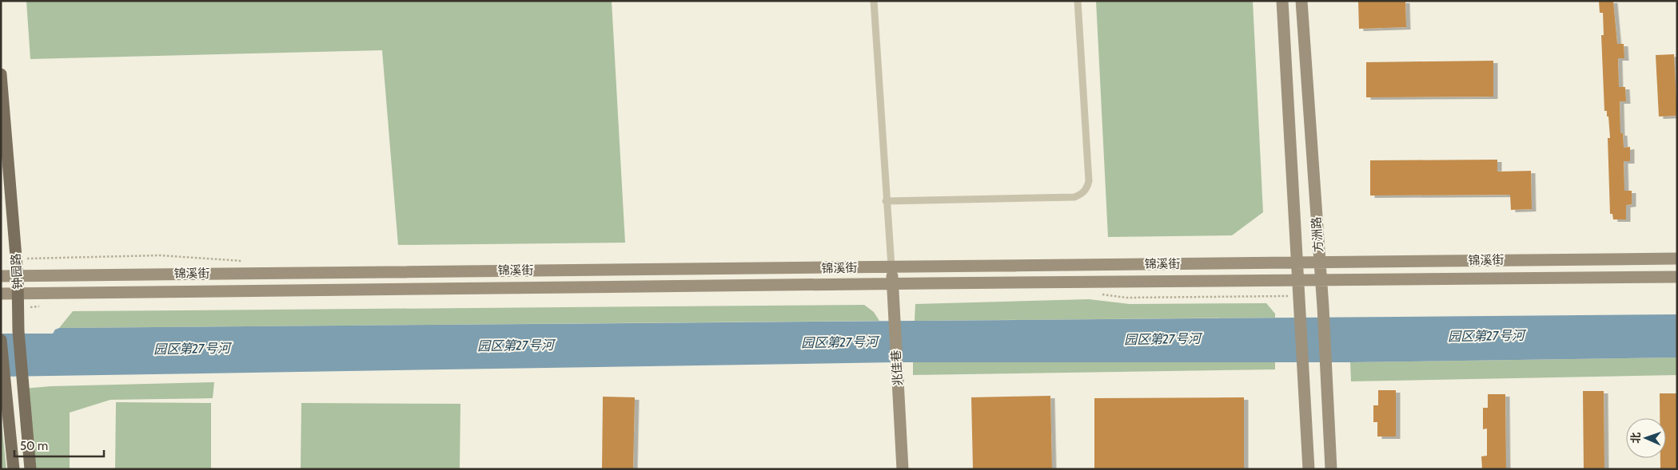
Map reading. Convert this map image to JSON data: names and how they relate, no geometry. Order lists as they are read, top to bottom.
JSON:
{
  "streets": {
    "main road": [
      "方洲路",
      "锦溪街",
      "钟园路",
      "兆佳巷"
    ]
  },
  "crossings": [
    ["方洲路", "锦溪街"],
    ["锦溪街", "钟园路"],
    ["锦溪街", "兆佳巷"]
  ],
  "water": ["园区第27号河"],
  "scale_bar": "50 m",
  "north": "left"
}
